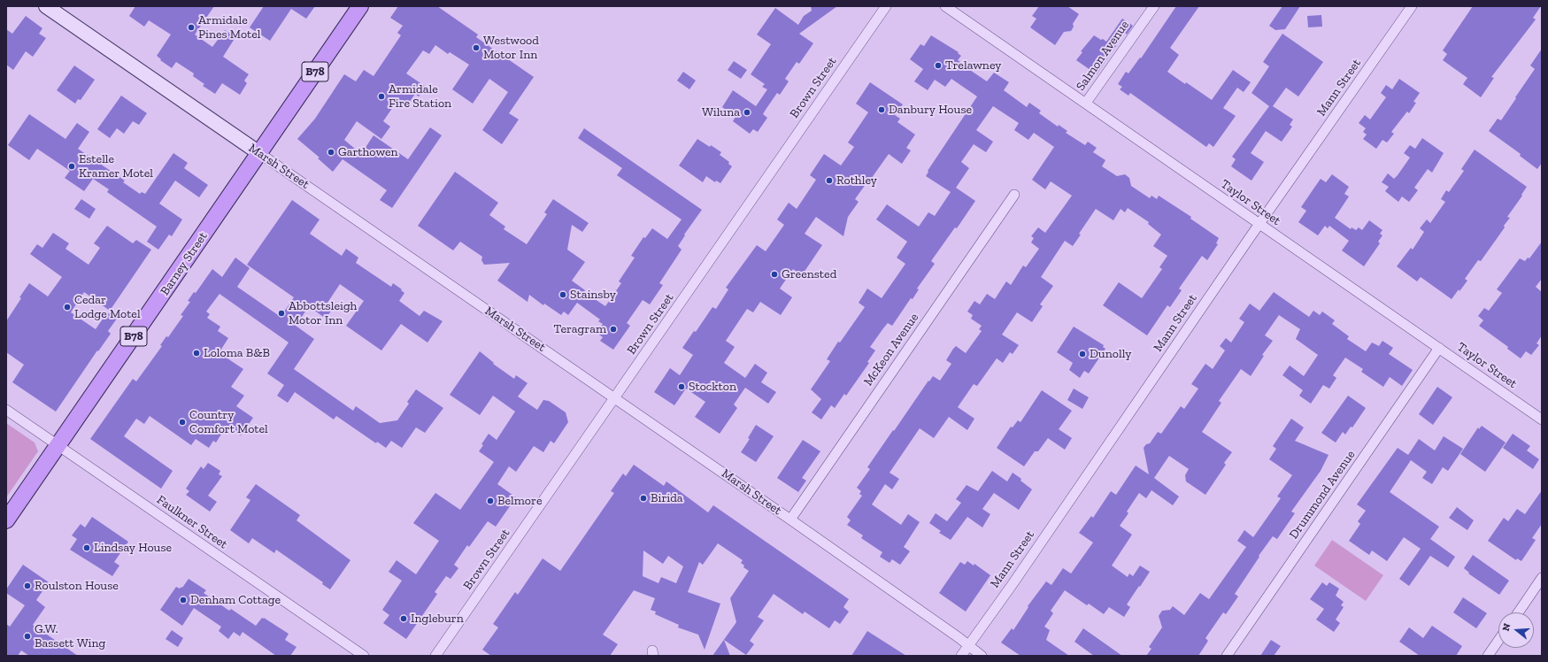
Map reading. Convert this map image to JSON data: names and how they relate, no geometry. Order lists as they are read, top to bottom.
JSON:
{
  "streets": {
    "main road": ["B78", "Marsh Street", "Barney Street"],
    "street": [
      "Salmon Avenue",
      "Brown Street",
      "Mann Street",
      "Taylor Street",
      "McKeon Avenue",
      "Drummond Avenue",
      "Faulkner Street"
    ]
  },
  "crossings": [
    ["Salmon Avenue", "Taylor Street"],
    ["Brown Street", "Marsh Street"],
    ["Mann Street", "Marsh Street"],
    ["Mann Street", "Taylor Street"],
    ["Marsh Street", "Barney Street"],
    ["Marsh Street", "McKeon Avenue"],
    ["Taylor Street", "Drummond Avenue"],
    ["Barney Street", "Faulkner Street"]
  ],
  "places": [
    "Armidale Pines Motel",
    "Westwood Motor Inn",
    "Trelawney",
    "Armidale Fire Station",
    "Danbury House",
    "Wiluna",
    "Garthowen",
    "Estelle Kramer Motel",
    "Rothley",
    "Greensted",
    "Stainsby",
    "Cedar Lodge Motel",
    "Abbottsleigh Motor Inn",
    "Teragram",
    "Loloma B&B",
    "Dunolly",
    "Stockton",
    "Country Comfort Motel",
    "Birida",
    "Belmore",
    "Lindsay House",
    "Roulston House",
    "Denham Cottage",
    "Ingleburn",
    "G.W. Bassett Wing"
  ],
  "north": "left"
}
